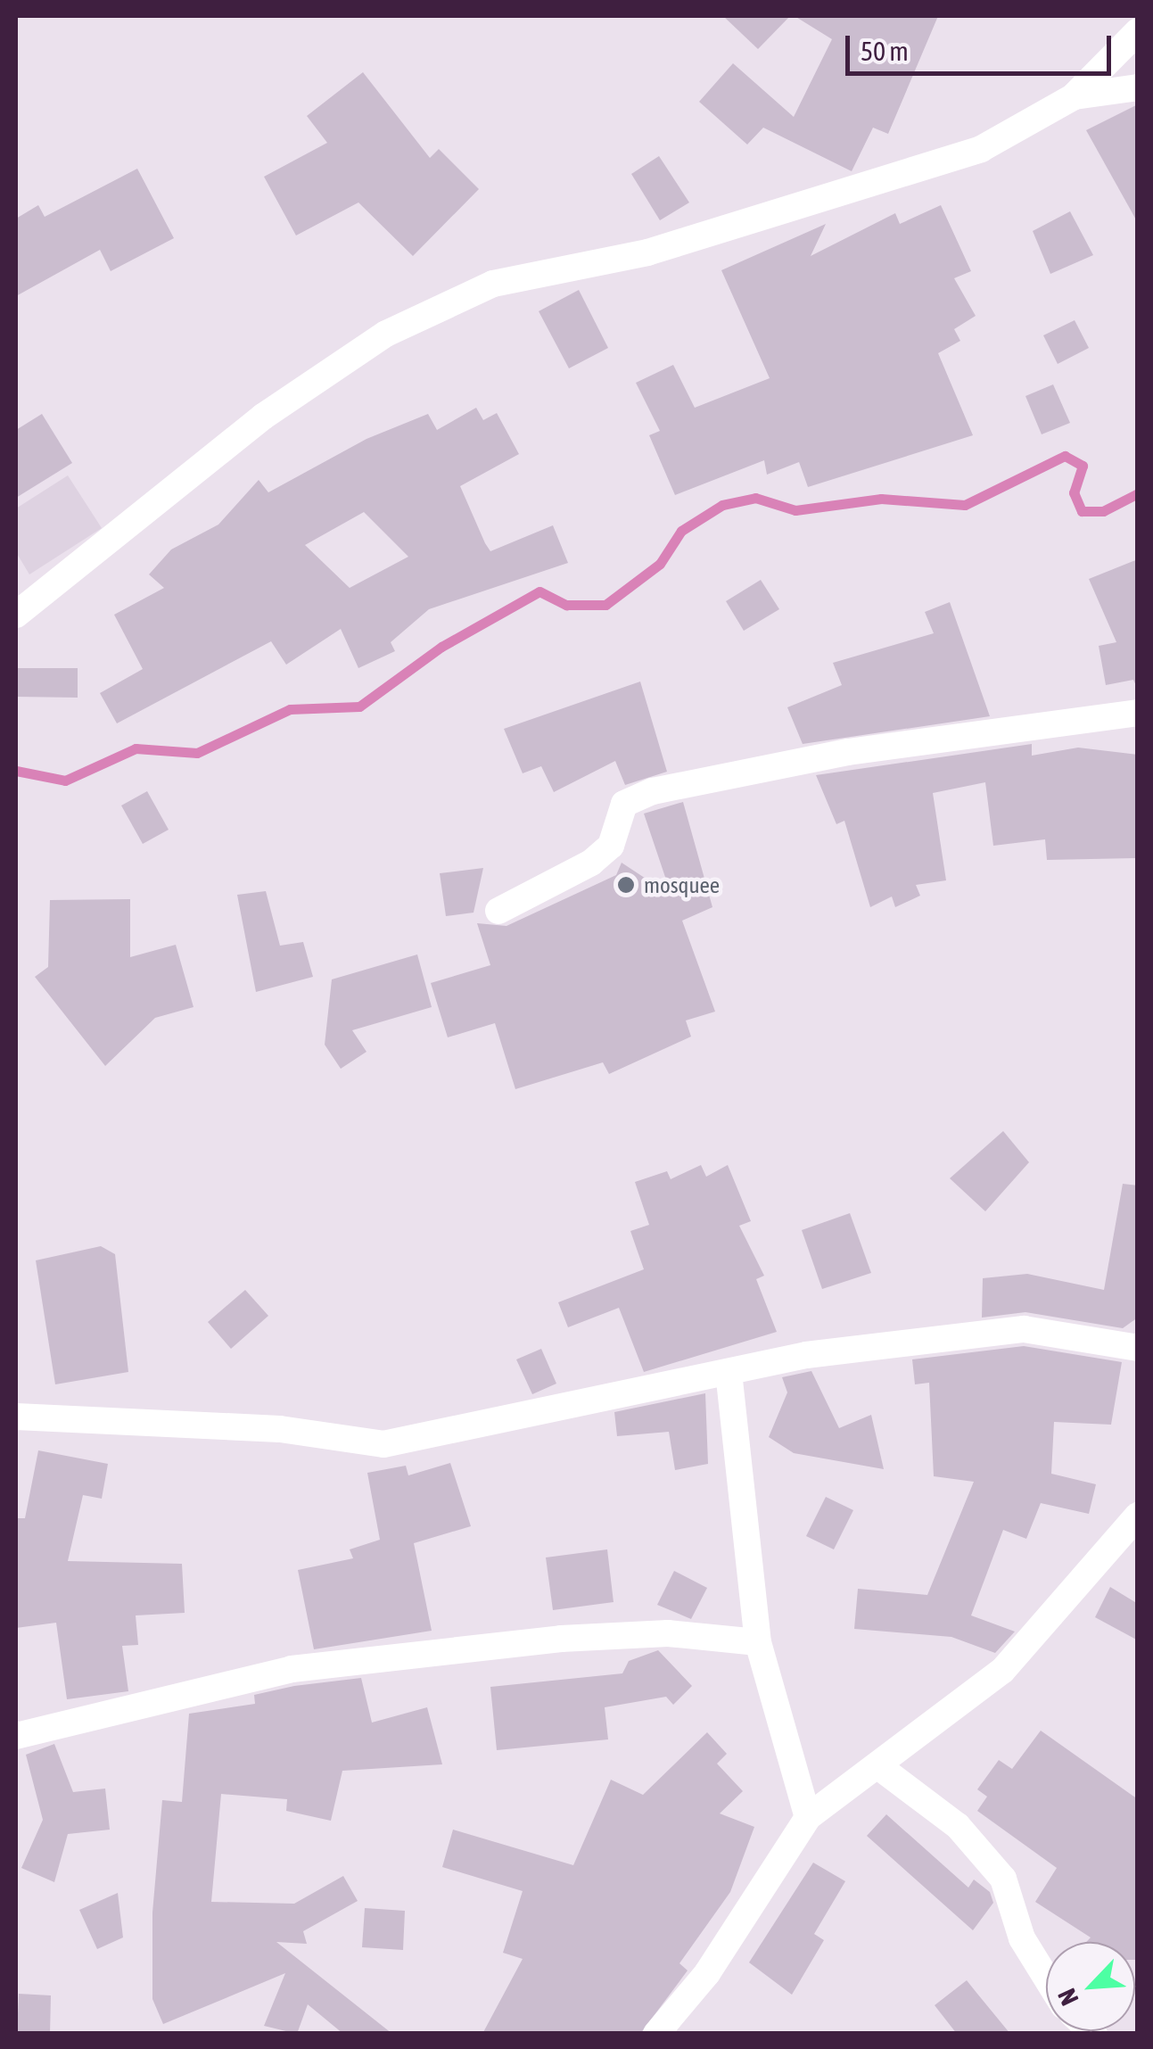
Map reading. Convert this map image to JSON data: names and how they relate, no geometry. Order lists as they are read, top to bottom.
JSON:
{
  "places": ["mosquee"],
  "scale_bar": "50 m",
  "north": "bottom left"
}
